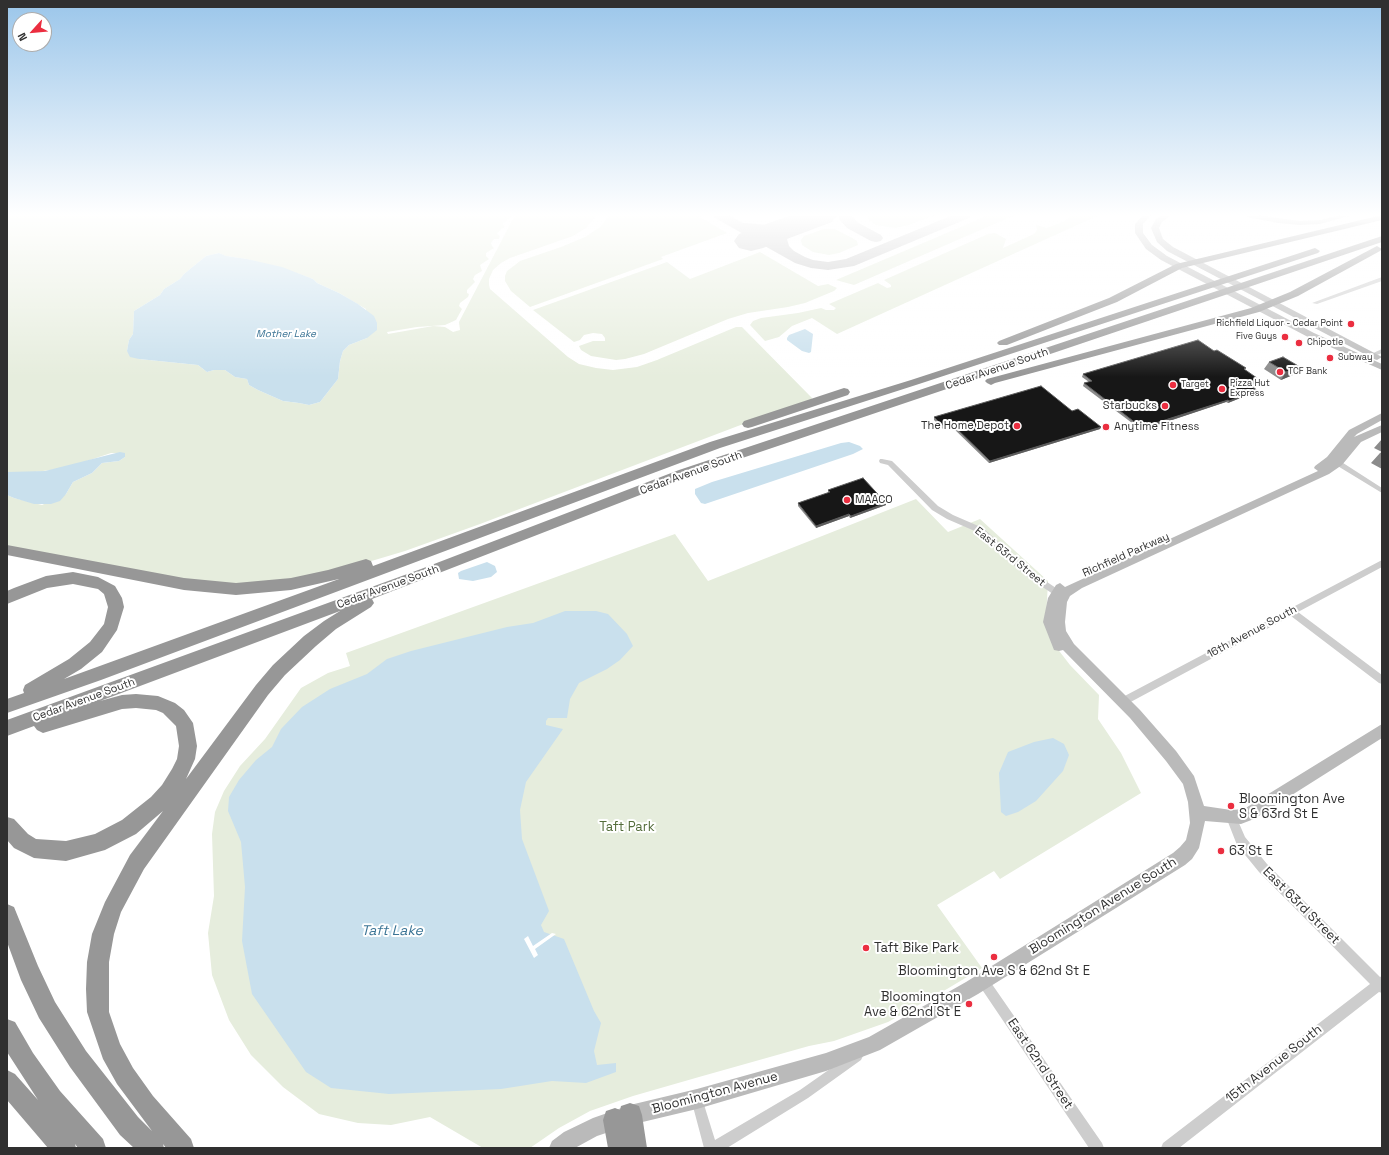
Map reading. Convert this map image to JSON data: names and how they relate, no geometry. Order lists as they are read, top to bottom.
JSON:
{
  "streets": {
    "highway": ["Cedar Avenue South"],
    "street": [
      "Richfield Parkway",
      "East 63rd Street",
      "16th Avenue South",
      "Bloomington Avenue South",
      "East 62nd Street",
      "15th Avenue South",
      "Bloomington Avenue"
    ]
  },
  "crossings": [
    ["Richfield Parkway", "East 63rd Street"],
    ["East 63rd Street", "15th Avenue South"],
    ["Bloomington Avenue South", "East 62nd Street"],
    ["Bloomington Avenue South", "Bloomington Avenue"],
    ["East 62nd Street", "Bloomington Avenue"]
  ],
  "water": ["Mother Lake", "Taft Lake"],
  "parks": ["Taft Park"],
  "places": [
    "Richfield Liquor - Cedar Point",
    "Five Guys",
    "Chipotle",
    "Subway",
    "TCF Bank",
    "Target",
    "Pizza Hut Express",
    "Starbucks",
    "The Home Depot",
    "Anytime Fitness",
    "MAACO",
    "Bloomington Ave S & 63rd St E",
    "63 St E",
    "Taft Bike Park",
    "Bloomington Ave S & 62nd St E",
    "Bloomington Ave & 62nd St E"
  ],
  "north": "bottom left"
}
